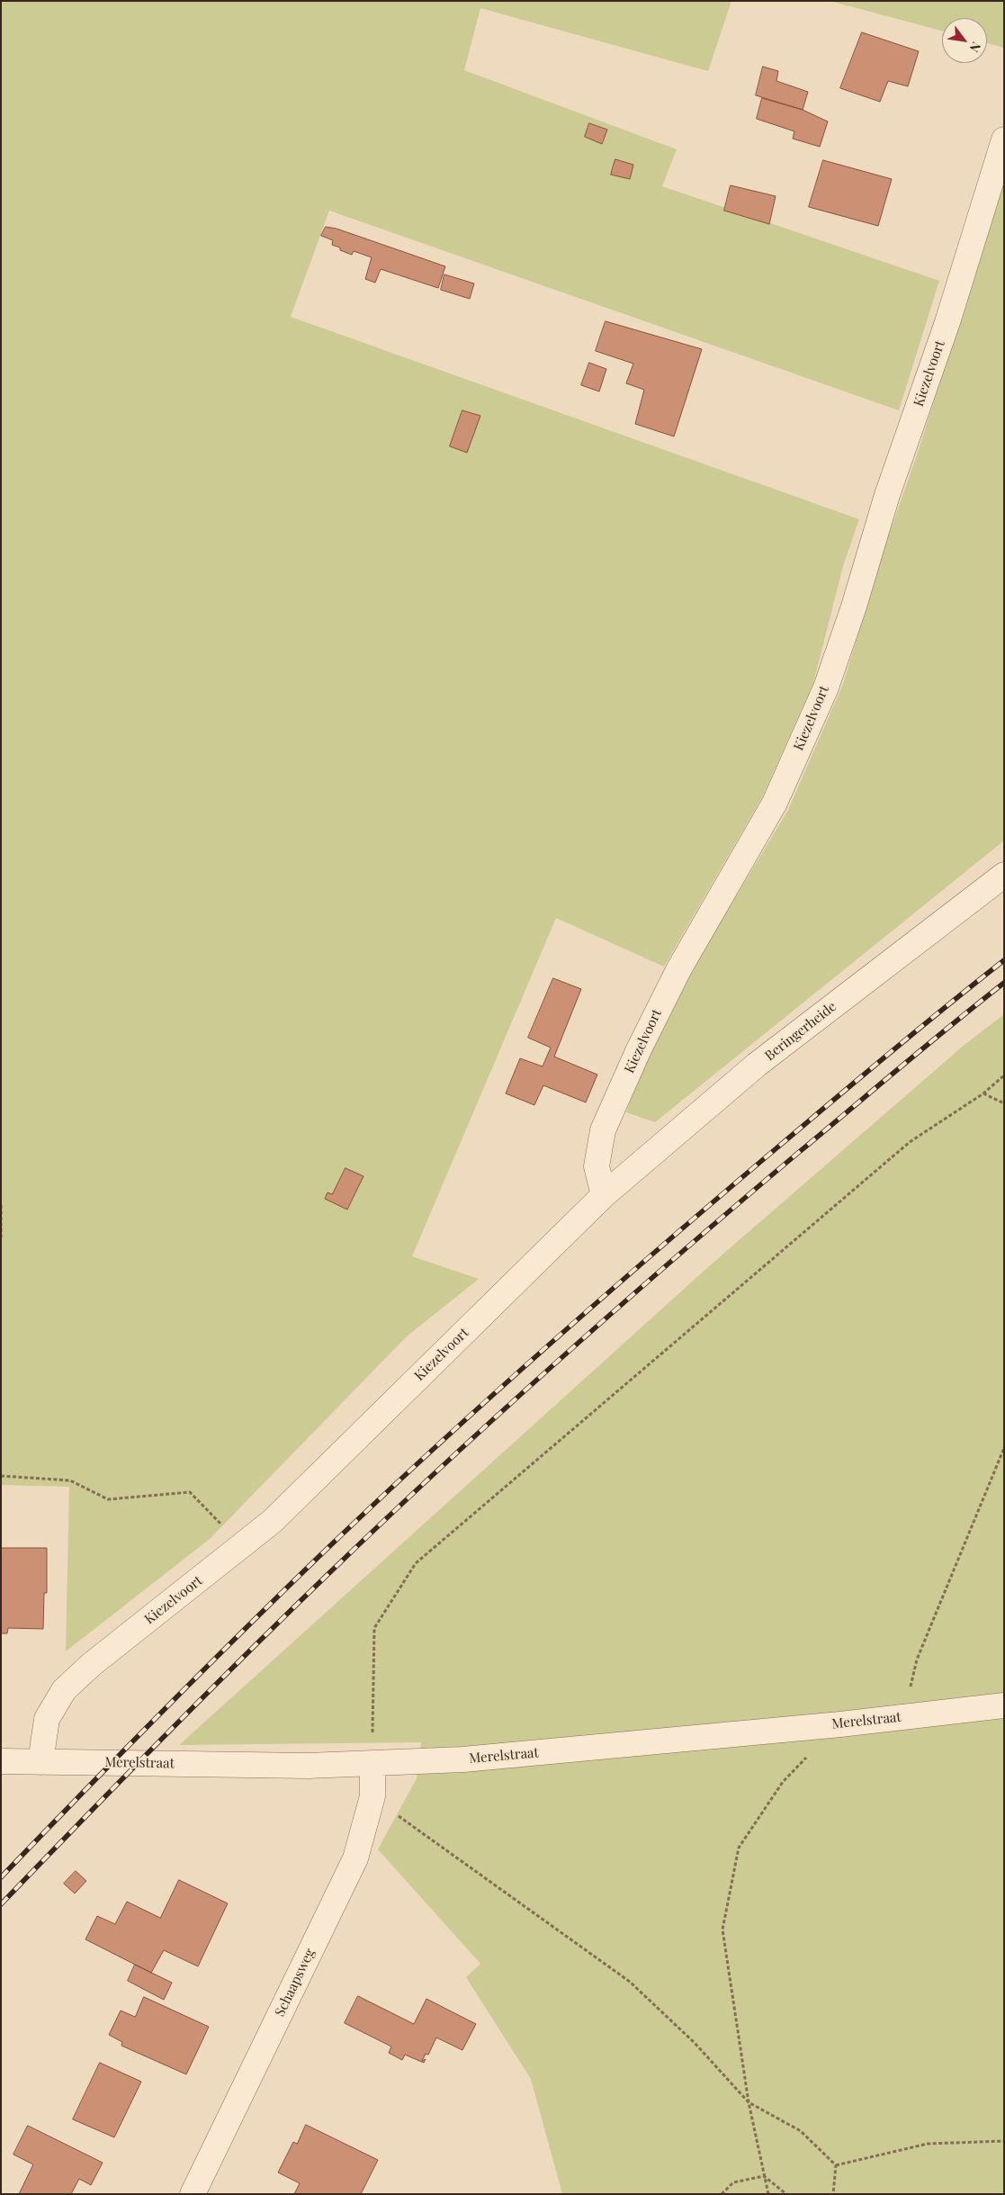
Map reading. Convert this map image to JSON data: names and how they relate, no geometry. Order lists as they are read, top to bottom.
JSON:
{
  "streets": {
    "street": [
      "Kiezelvoort",
      "Beringerheide",
      "Merelstraat",
      "Schaapsweg"
    ]
  },
  "crossings": [
    ["Kiezelvoort", "Beringerheide"],
    ["Kiezelvoort", "Merelstraat"],
    ["Merelstraat", "Schaapsweg"]
  ],
  "north": "bottom right"
}
